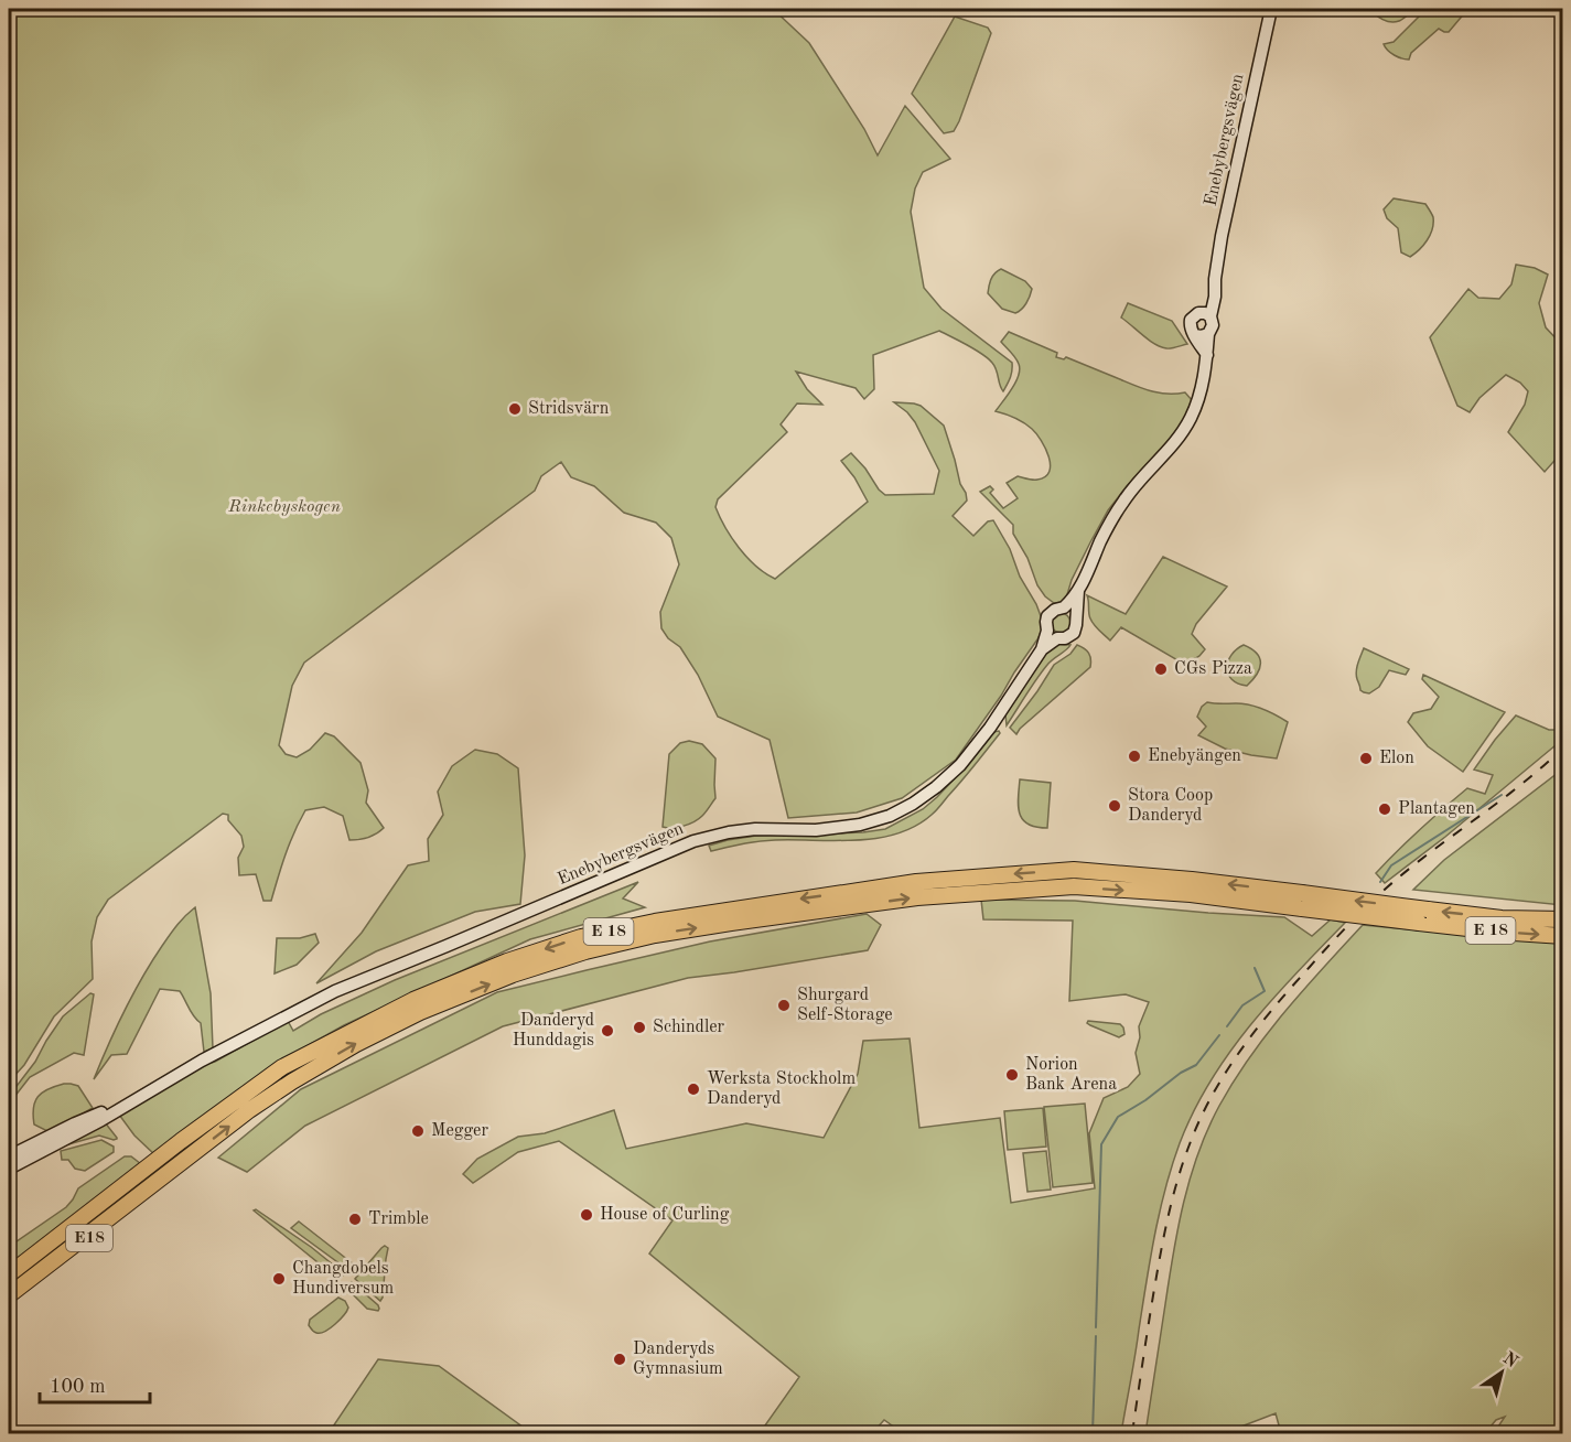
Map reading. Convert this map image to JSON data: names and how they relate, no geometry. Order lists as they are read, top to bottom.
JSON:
{
  "streets": {
    "highway": ["E 18", "E18"],
    "main road": ["Enebybergsvägen"]
  },
  "crossings": [
    ["E 18", "E18"]
  ],
  "parks": ["Rinkebyskogen"],
  "places": [
    "Stridsvärn",
    "CGs Pizza",
    "Enebyängen",
    "Elon",
    "Stora Coop Danderyd",
    "Plantagen",
    "Shurgard Self-Storage",
    "Schindler",
    "Danderyd Hunddagis",
    "Norion Bank Arena",
    "Werksta Stockholm Danderyd",
    "Megger",
    "House of Curling",
    "Trimble",
    "Changdobels Hundiversum",
    "Danderyds Gymnasium"
  ],
  "scale_bar": "100 m",
  "north": "top right"
}
